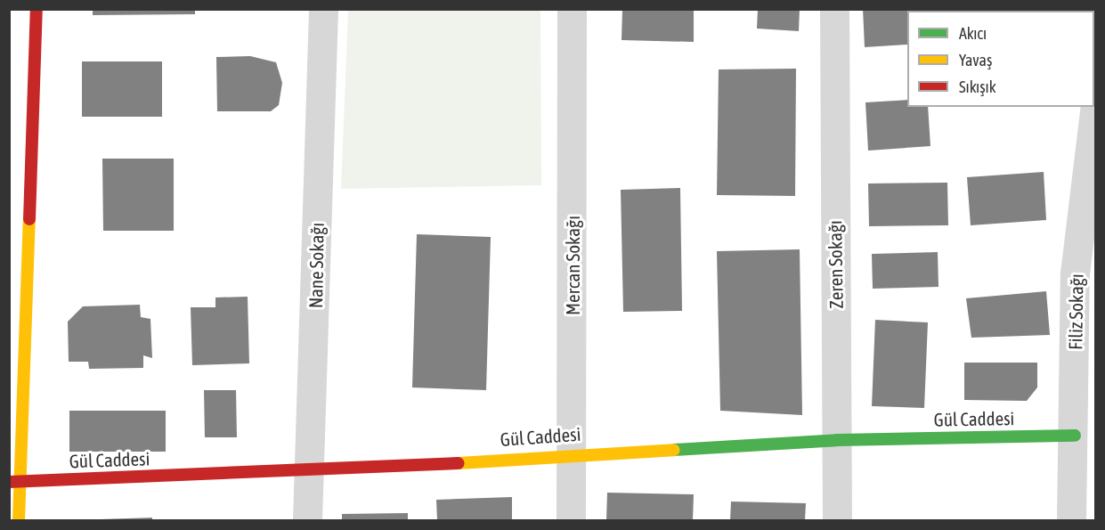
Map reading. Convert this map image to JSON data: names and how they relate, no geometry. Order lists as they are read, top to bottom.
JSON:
{
  "streets": {
    "street": [
      "Zeren Sokağı",
      "Nane Sokağı",
      "Mercan Sokağı",
      "Filiz Sokağı",
      "Gül Caddesi"
    ]
  },
  "crossings": [
    ["Zeren Sokağı", "Gül Caddesi"],
    ["Nane Sokağı", "Gül Caddesi"],
    ["Mercan Sokağı", "Gül Caddesi"],
    ["Filiz Sokağı", "Gül Caddesi"]
  ],
  "legend": ["Akıcı", "Yavaş", "Sıkışık"]
}
